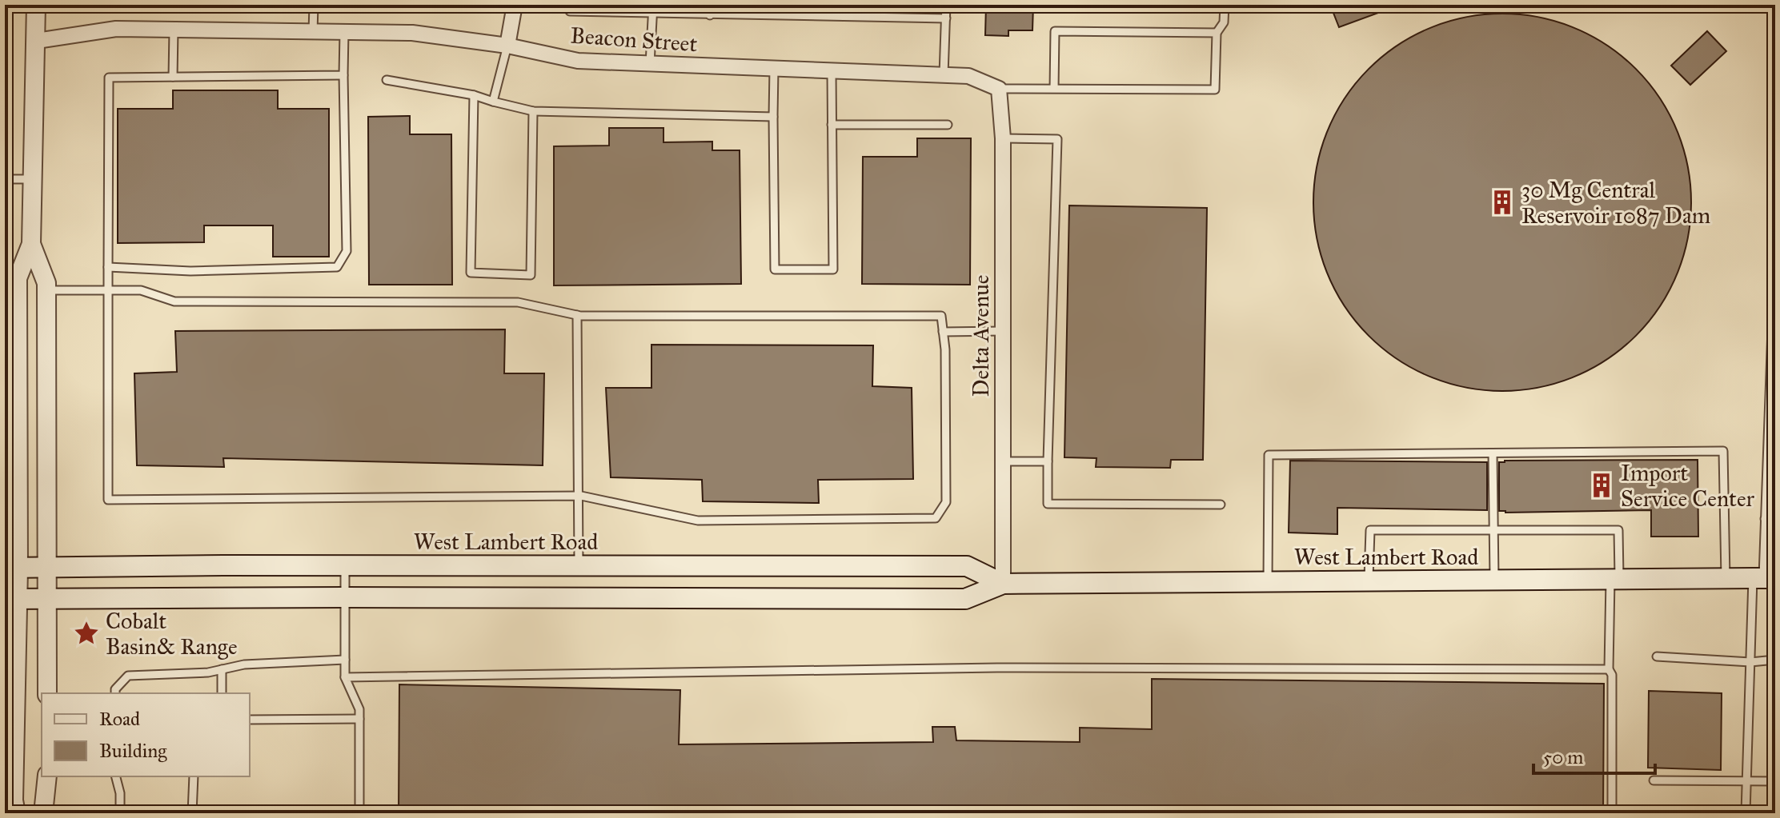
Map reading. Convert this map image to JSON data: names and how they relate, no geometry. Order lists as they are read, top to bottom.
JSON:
{
  "streets": {
    "main road": ["West Lambert Road"],
    "street": ["Beacon Street", "Delta Avenue"]
  },
  "crossings": [
    ["Beacon Street", "Delta Avenue"],
    ["Delta Avenue", "West Lambert Road"]
  ],
  "places": {
    "building": ["30 Mg Central Reservoir 1087 Dam", "Import Service Center"],
    "place": ["Cobalt Basin& Range"]
  },
  "legend": ["Road", "Building"],
  "scale_bar": "50 m"
}
